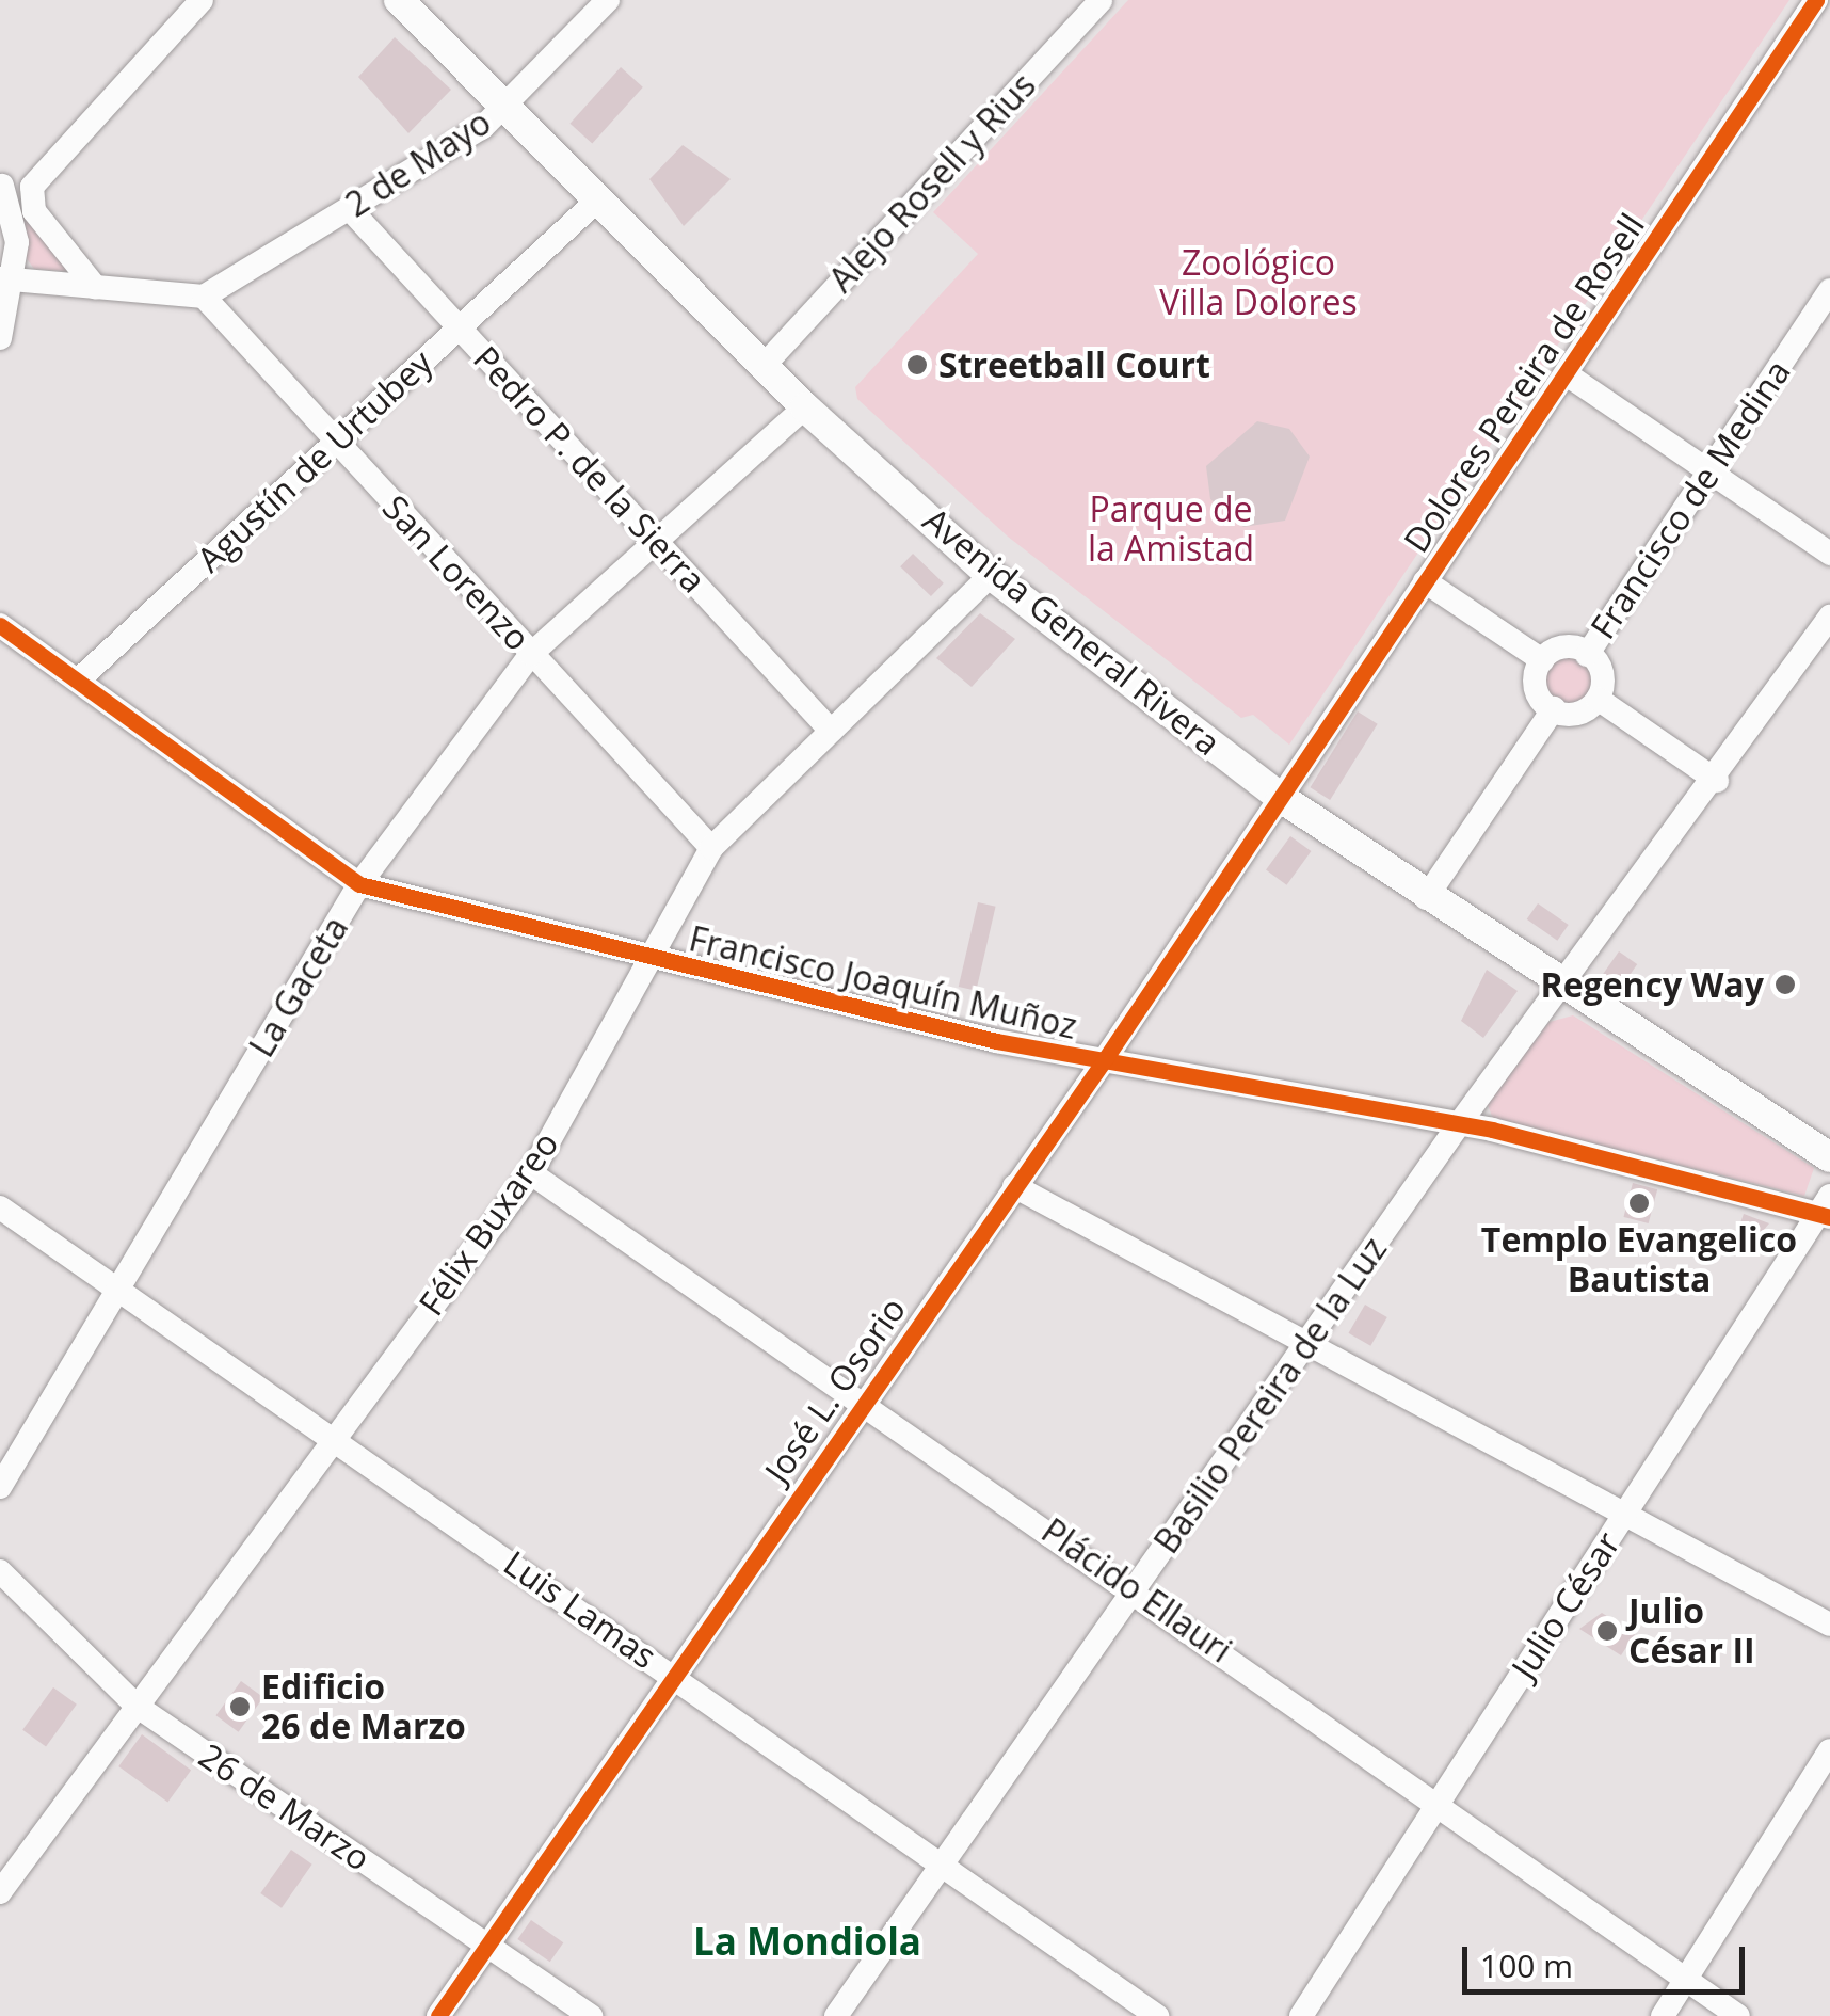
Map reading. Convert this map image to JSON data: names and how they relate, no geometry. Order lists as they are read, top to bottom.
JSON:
{
  "streets": {
    "main road": ["Avenida General Rivera"],
    "street": [
      "2 de Mayo",
      "Alejo Rosell y Rius",
      "Dolores Pereira de Rosell",
      "Agustín de Urtubey",
      "Pedro P. de la Sierra",
      "Francisco de Medina",
      "San Lorenzo",
      "Francisco Joaquín Muñoz",
      "La Gaceta",
      "Félix Buxareo",
      "José L. Osorio",
      "Basilio Pereira de la Luz",
      "Plácido Ellauri",
      "Julio César",
      "Luis Lamas",
      "26 de Marzo"
    ]
  },
  "crossings": [
    ["2 de Mayo", "Pedro P. de la Sierra"],
    ["2 de Mayo", "San Lorenzo"],
    ["2 de Mayo", "Avenida General Rivera"],
    ["Alejo Rosell y Rius", "Avenida General Rivera"],
    ["Dolores Pereira de Rosell", "Avenida General Rivera"],
    ["Dolores Pereira de Rosell", "José L. Osorio"],
    ["Agustín de Urtubey", "Pedro P. de la Sierra"],
    ["Agustín de Urtubey", "San Lorenzo"],
    ["Agustín de Urtubey", "Avenida General Rivera"],
    ["Agustín de Urtubey", "Francisco Joaquín Muñoz"],
    ["Pedro P. de la Sierra", "La Gaceta"],
    ["Pedro P. de la Sierra", "Félix Buxareo"],
    ["San Lorenzo", "La Gaceta"],
    ["San Lorenzo", "Félix Buxareo"],
    ["Avenida General Rivera", "La Gaceta"],
    ["Avenida General Rivera", "Félix Buxareo"],
    ["Avenida General Rivera", "José L. Osorio"],
    ["Avenida General Rivera", "Basilio Pereira de la Luz"],
    ["Francisco Joaquín Muñoz", "La Gaceta"],
    ["Francisco Joaquín Muñoz", "Félix Buxareo"],
    ["Francisco Joaquín Muñoz", "José L. Osorio"],
    ["Francisco Joaquín Muñoz", "Basilio Pereira de la Luz"],
    ["Francisco Joaquín Muñoz", "Julio César"],
    ["La Gaceta", "Luis Lamas"],
    ["Félix Buxareo", "Plácido Ellauri"],
    ["Félix Buxareo", "Luis Lamas"],
    ["Félix Buxareo", "26 de Marzo"],
    ["José L. Osorio", "Plácido Ellauri"],
    ["José L. Osorio", "Luis Lamas"],
    ["José L. Osorio", "26 de Marzo"],
    ["Basilio Pereira de la Luz", "Plácido Ellauri"],
    ["Basilio Pereira de la Luz", "Luis Lamas"],
    ["Plácido Ellauri", "Julio César"]
  ],
  "districts": ["La Mondiola"],
  "parks": ["Zoológico Villa Dolores", "Parque de la Amistad"],
  "places": [
    "Streetball Court",
    "Regency Way",
    "Templo Evangelico Bautista",
    "Julio César II",
    "Edificio 26 de Marzo"
  ],
  "scale_bar": "100 m"
}
